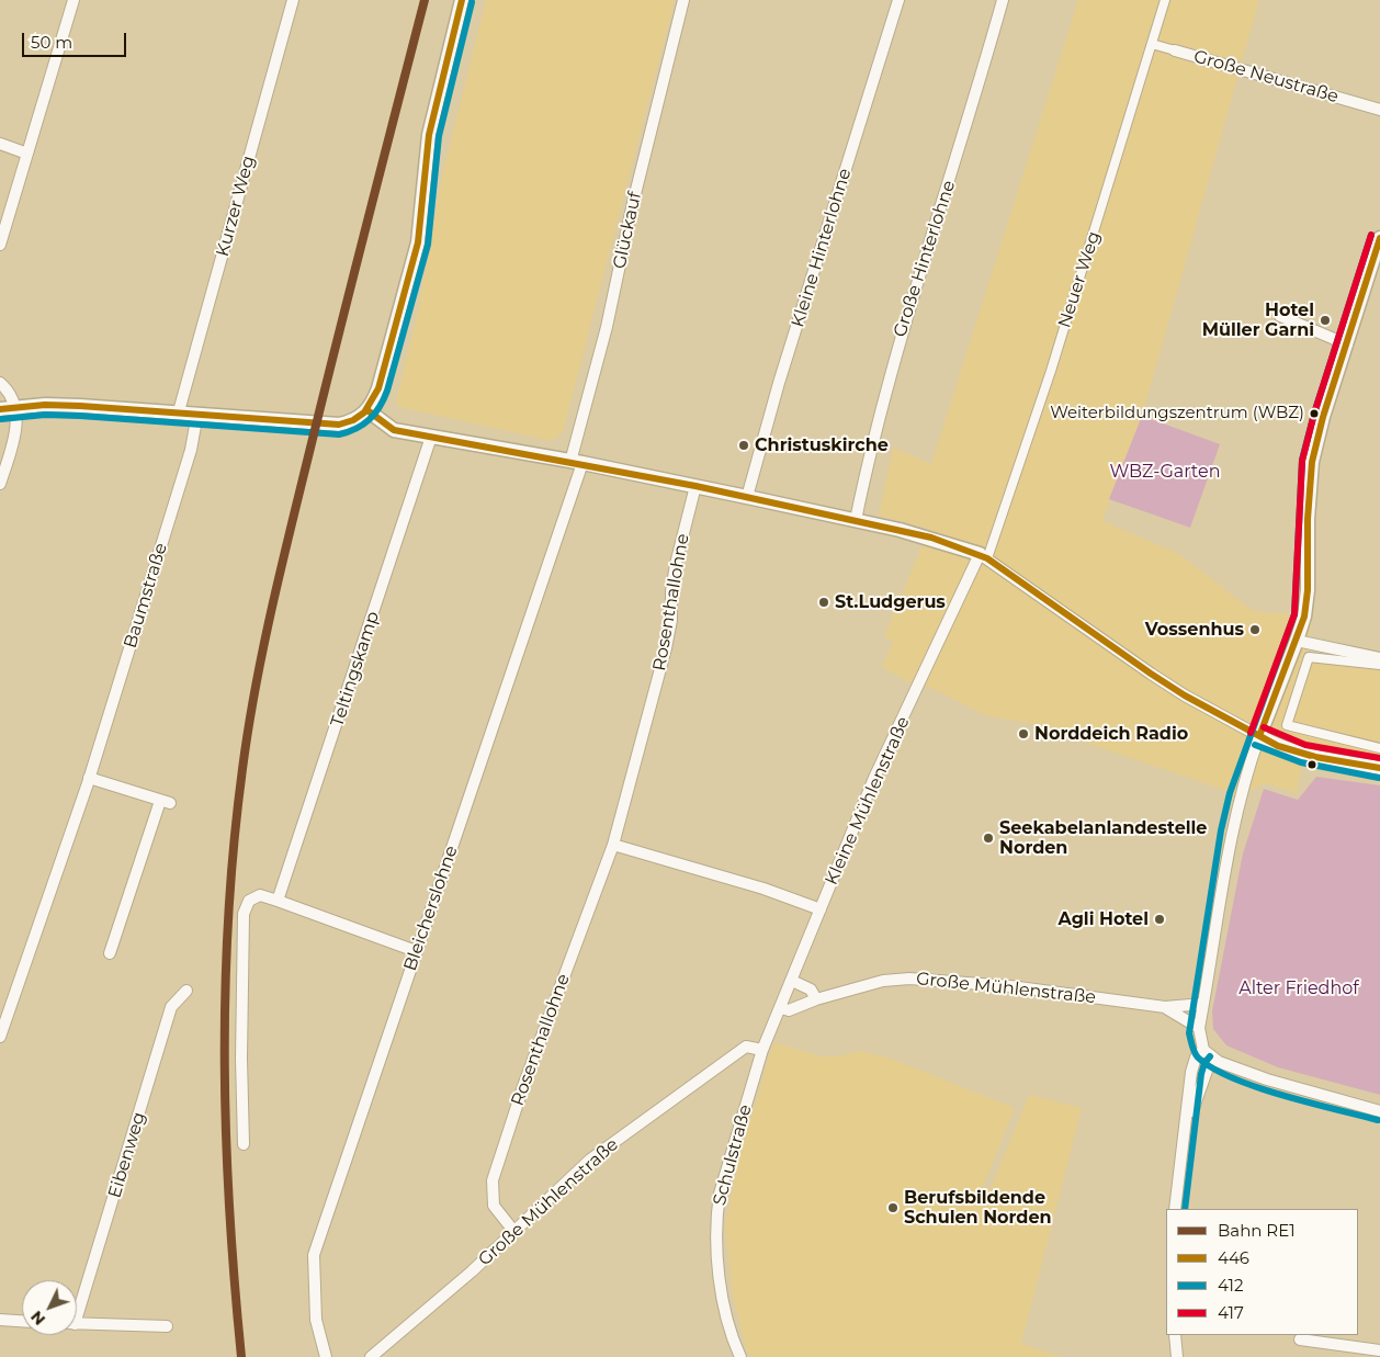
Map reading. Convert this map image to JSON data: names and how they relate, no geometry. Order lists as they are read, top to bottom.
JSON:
{
  "streets": {
    "street": [
      "Große Neustraße",
      "Kurzer Weg",
      "Glückauf",
      "Kleine Hinterlohne",
      "Große Hinterlohne",
      "Neuer Weg",
      "Baumstraße",
      "Rosenthallohne",
      "Teltingskamp",
      "Kleine Mühlenstraße",
      "Bleicherslohne",
      "Große Mühlenstraße",
      "Eibenweg",
      "Schulstraße"
    ]
  },
  "crossings": [
    ["Große Neustraße", "Neuer Weg"],
    ["Glückauf", "Bleicherslohne"],
    ["Neuer Weg", "Kleine Mühlenstraße"],
    ["Rosenthallohne", "Große Mühlenstraße"],
    ["Kleine Mühlenstraße", "Große Mühlenstraße"],
    ["Kleine Mühlenstraße", "Schulstraße"],
    ["Große Mühlenstraße", "Schulstraße"]
  ],
  "parks": ["WBZ-Garten", "Alter Friedhof"],
  "places": [
    "Hotel Müller Garni",
    "Weiterbildungszentrum (WBZ)",
    "Christuskirche",
    "St.Ludgerus",
    "Vossenhus",
    "Norddeich Radio",
    "Seekabelanlandestelle Norden",
    "Agli Hotel",
    "Berufsbildende Schulen Norden"
  ],
  "lines": [
    "rail line RE1",
    "transit line 446",
    "transit line 412",
    "transit line 417"
  ],
  "legend": [
    "Bahn RE1",
    "446",
    "412",
    "417"
  ],
  "scale_bar": "50 m",
  "north": "bottom left"
}
